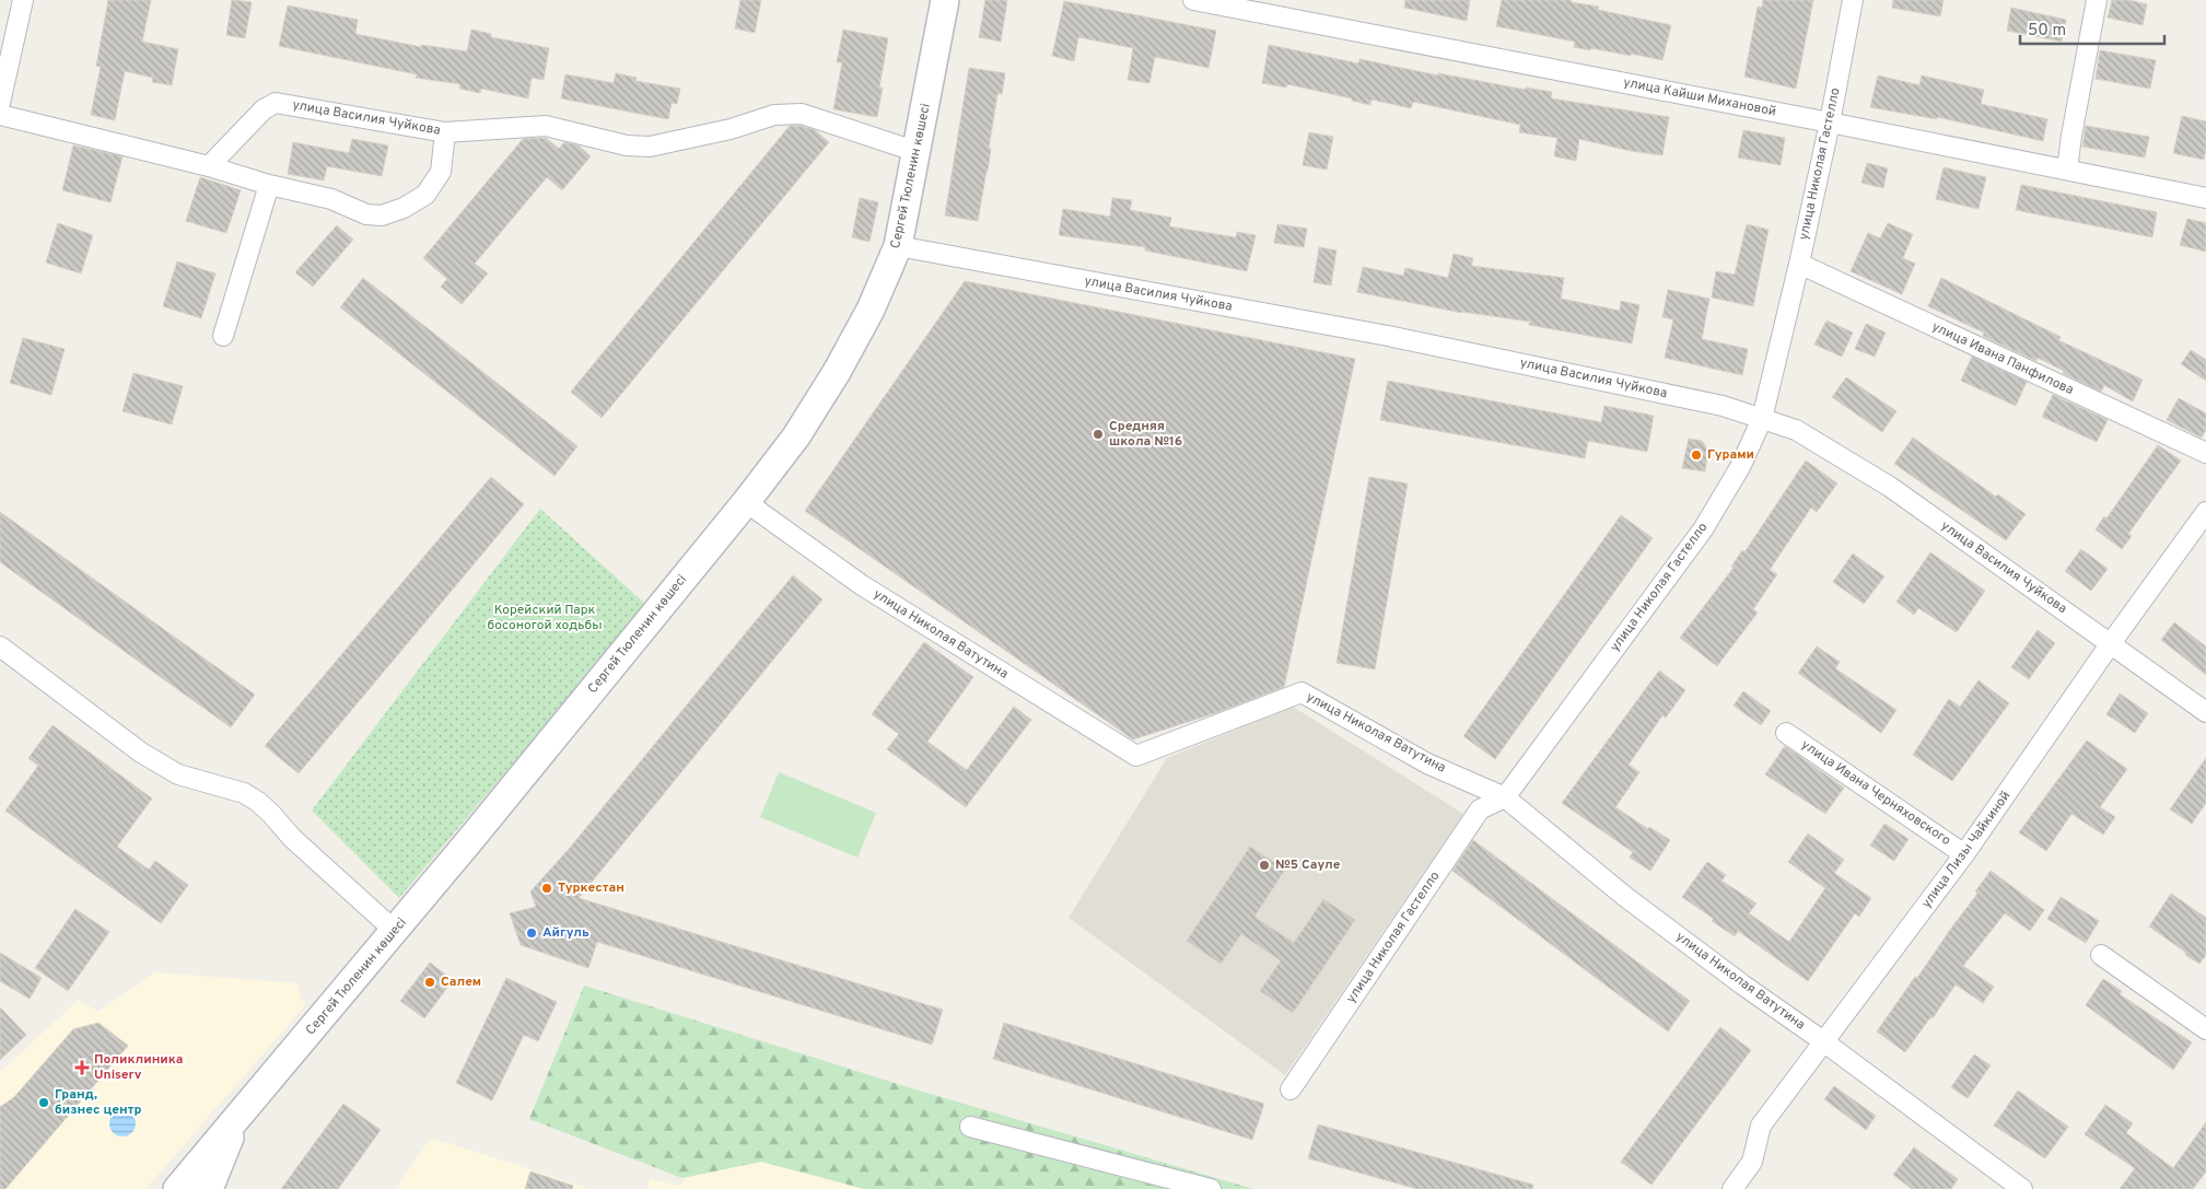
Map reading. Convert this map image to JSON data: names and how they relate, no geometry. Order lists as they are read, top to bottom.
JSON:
{
  "streets": {
    "main road": ["Сергей Тюленин көшесі"],
    "street": [
      "улица Кайши Михановой",
      "улица Василия Чуйкова",
      "улица Николая Гастелло",
      "улица Ивана Панфилова",
      "улица Николая Ватутина",
      "улица Ивана Черняховского",
      "улица Лизы Чайкиной"
    ]
  },
  "crossings": [
    ["улица Кайши Михановой", "улица Николая Гастелло"],
    ["улица Василия Чуйкова", "улица Николая Гастелло"],
    ["улица Василия Чуйкова", "Сергей Тюленин көшесі"],
    ["улица Василия Чуйкова", "улица Лизы Чайкиной"],
    ["улица Николая Гастелло", "улица Ивана Панфилова"],
    ["улица Николая Гастелло", "улица Николая Ватутина"],
    ["Сергей Тюленин көшесі", "улица Николая Ватутина"],
    ["улица Николая Ватутина", "улица Лизы Чайкиной"],
    ["улица Ивана Черняховского", "улица Лизы Чайкиной"]
  ],
  "parks": ["Корейский Парк босоногой ходьбы"],
  "places": {
    "other": [
      "Средняя школа №16",
      "Гурами",
      "№5 Сауле",
      "Туркестан",
      "Айгуль",
      "Салем",
      "Гранд, бизнес центр"
    ],
    "health": ["Поликлиника Uniserv"]
  },
  "scale_bar": "50 m"
}
